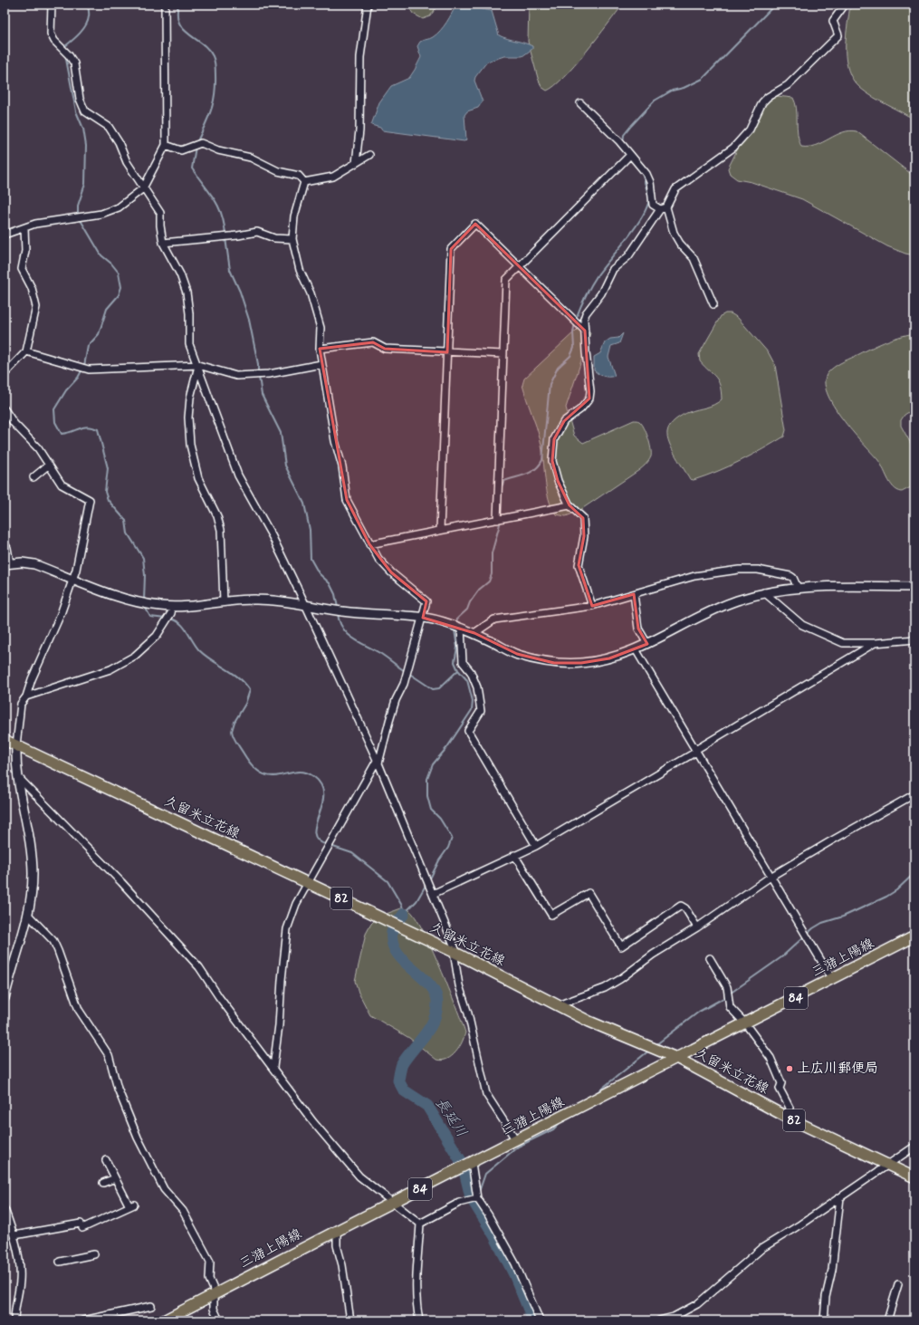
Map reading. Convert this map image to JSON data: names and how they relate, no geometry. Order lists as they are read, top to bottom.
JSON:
{
  "streets": {
    "main road": [
      "久留米立花線",
      "82",
      "三潴上陽線",
      "84"
    ]
  },
  "crossings": [
    ["久留米立花線", "三潴上陽線"]
  ],
  "water": ["長延川"],
  "places": ["上広川郵便局"]
}
